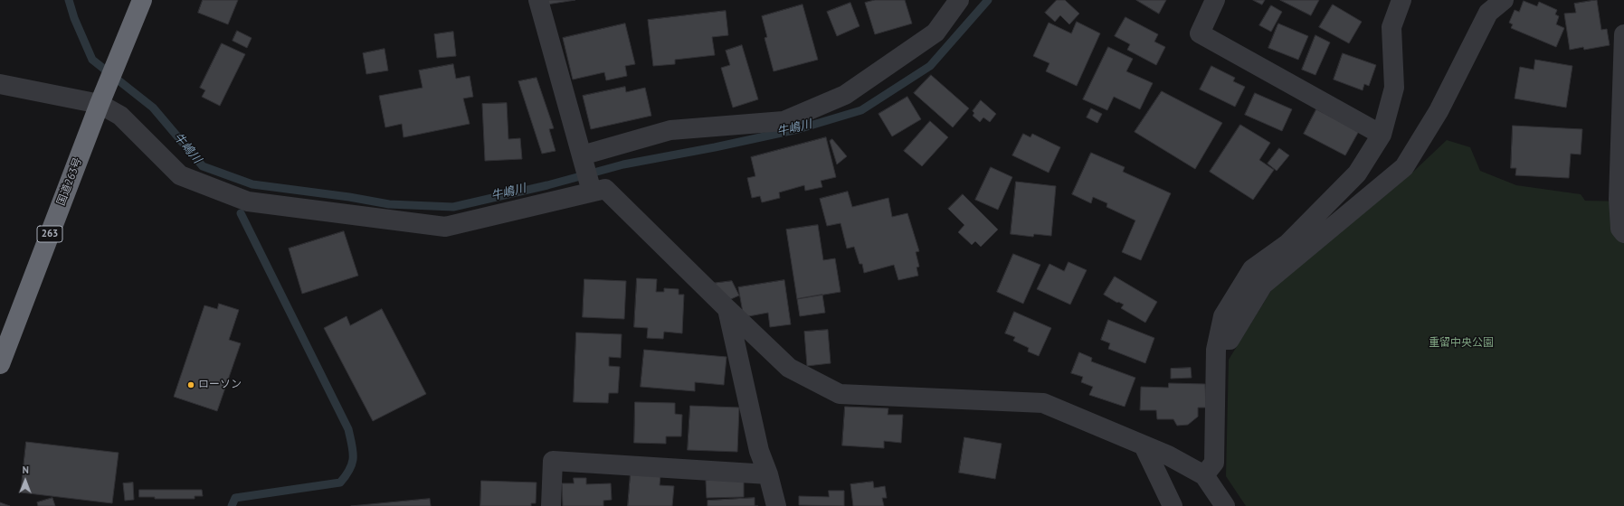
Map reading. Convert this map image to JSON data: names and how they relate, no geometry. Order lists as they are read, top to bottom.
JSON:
{
  "streets": {
    "highway": ["国道263号", "263"]
  },
  "water": ["牛嶋川"],
  "parks": ["重留中央公園"],
  "places": ["ローソン"],
  "north": "top"
}
